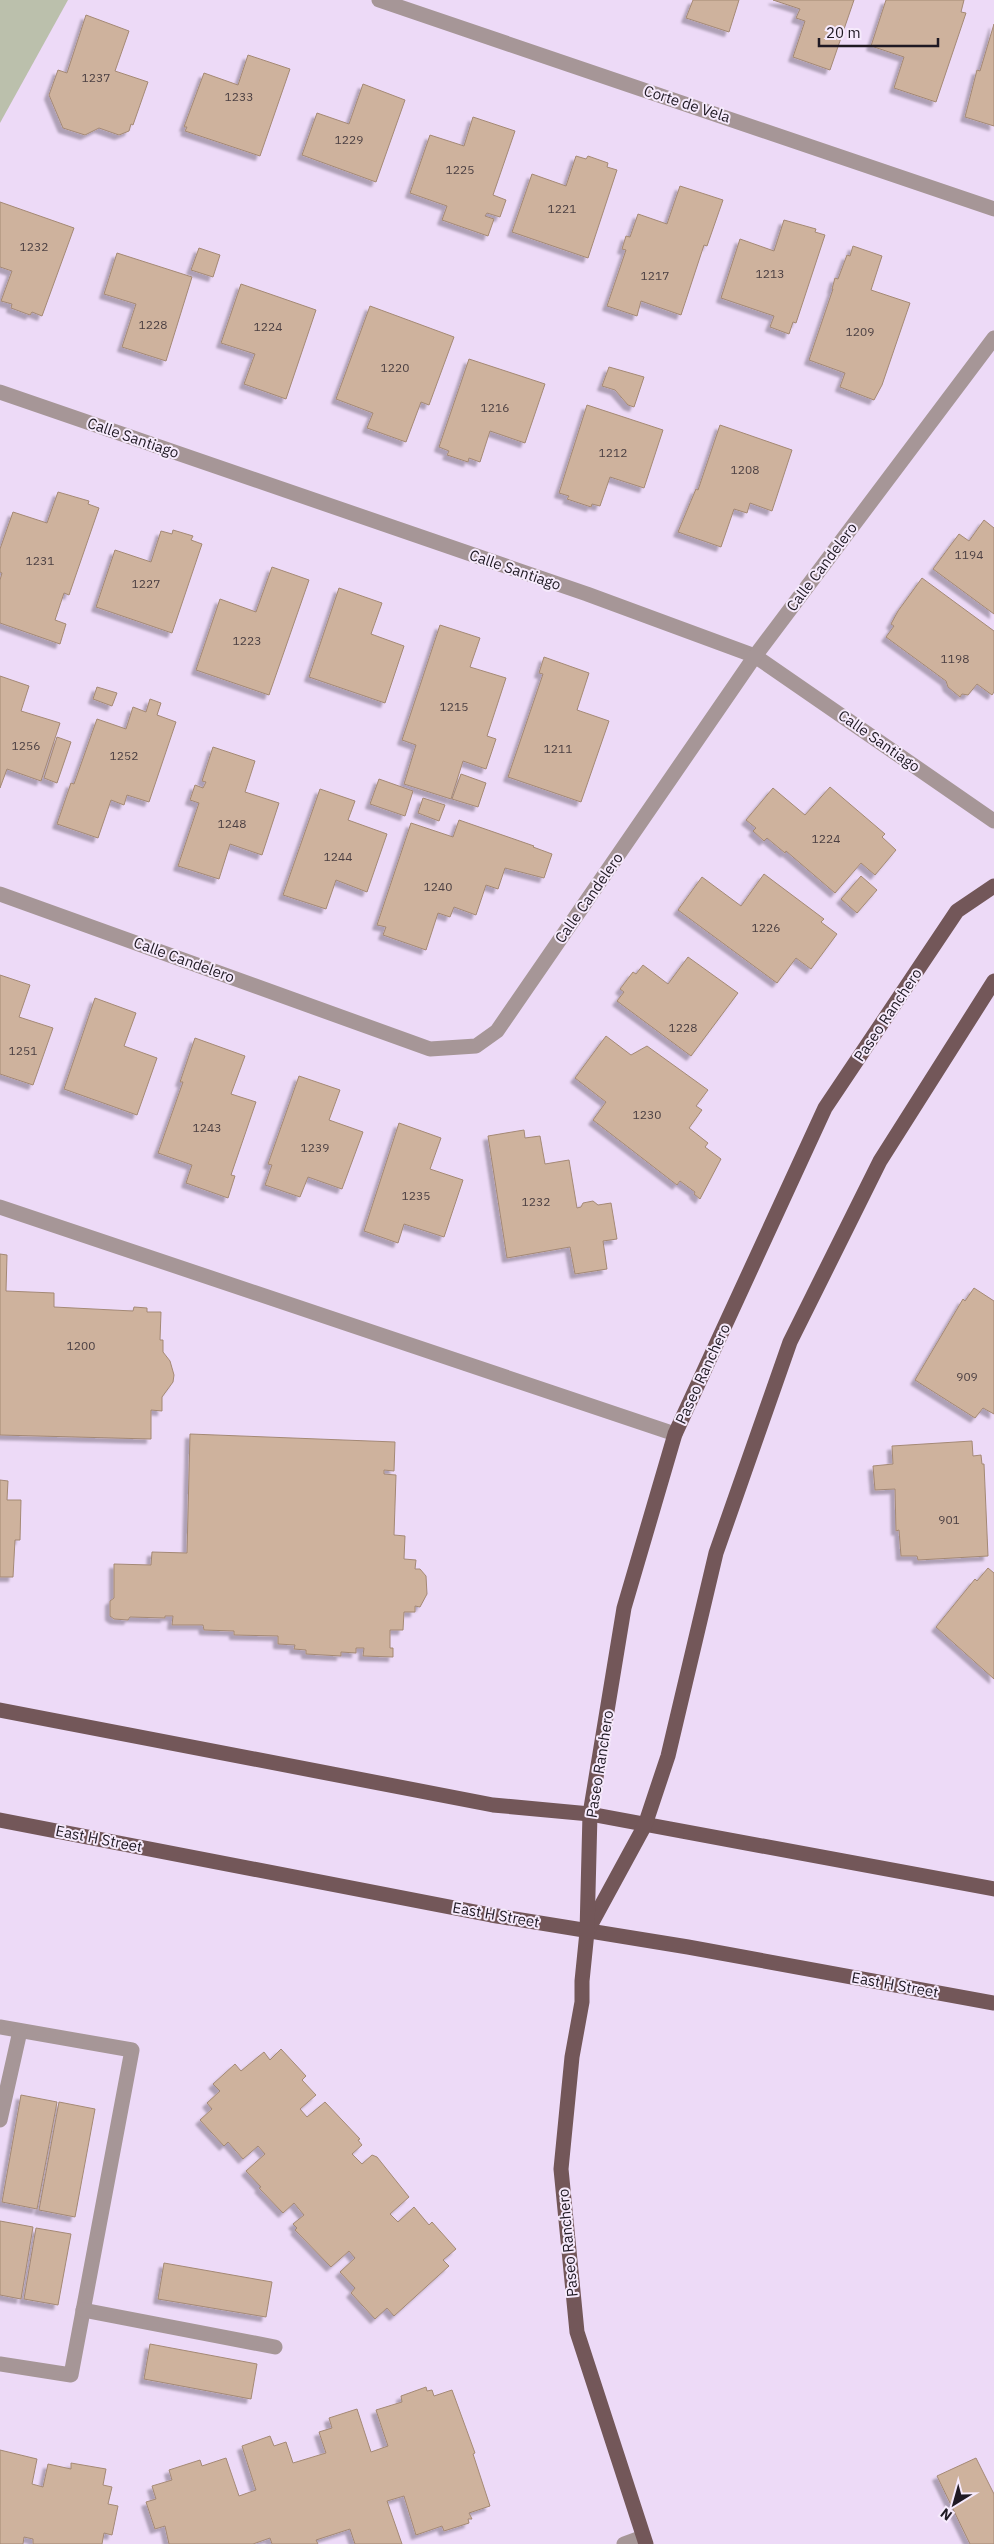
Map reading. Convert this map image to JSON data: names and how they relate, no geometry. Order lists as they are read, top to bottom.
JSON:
{
  "streets": {
    "main road": ["Paseo Ranchero", "East H Street"],
    "street": ["Corte de Vela", "Calle Santiago", "Calle Candelero"]
  },
  "crossings": [
    ["Calle Santiago", "Calle Candelero"],
    ["Paseo Ranchero", "East H Street"]
  ],
  "house_numbers": [
    "1237",
    "1233",
    "1229",
    "1225",
    "1221",
    "1232",
    "1213",
    "1217",
    "1228",
    "1224",
    "1209",
    "1220",
    "1216",
    "1212",
    "1208",
    "1194",
    "1231",
    "1227",
    "1223",
    "1198",
    "1215",
    "1256",
    "1211",
    "1252",
    "1248",
    "1224",
    "1244",
    "1240",
    "1226",
    "1228",
    "1251",
    "1230",
    "1243",
    "1239",
    "1235",
    "1232",
    "1200",
    "909",
    "901"
  ],
  "scale_bar": "20 m",
  "north": "bottom left"
}
